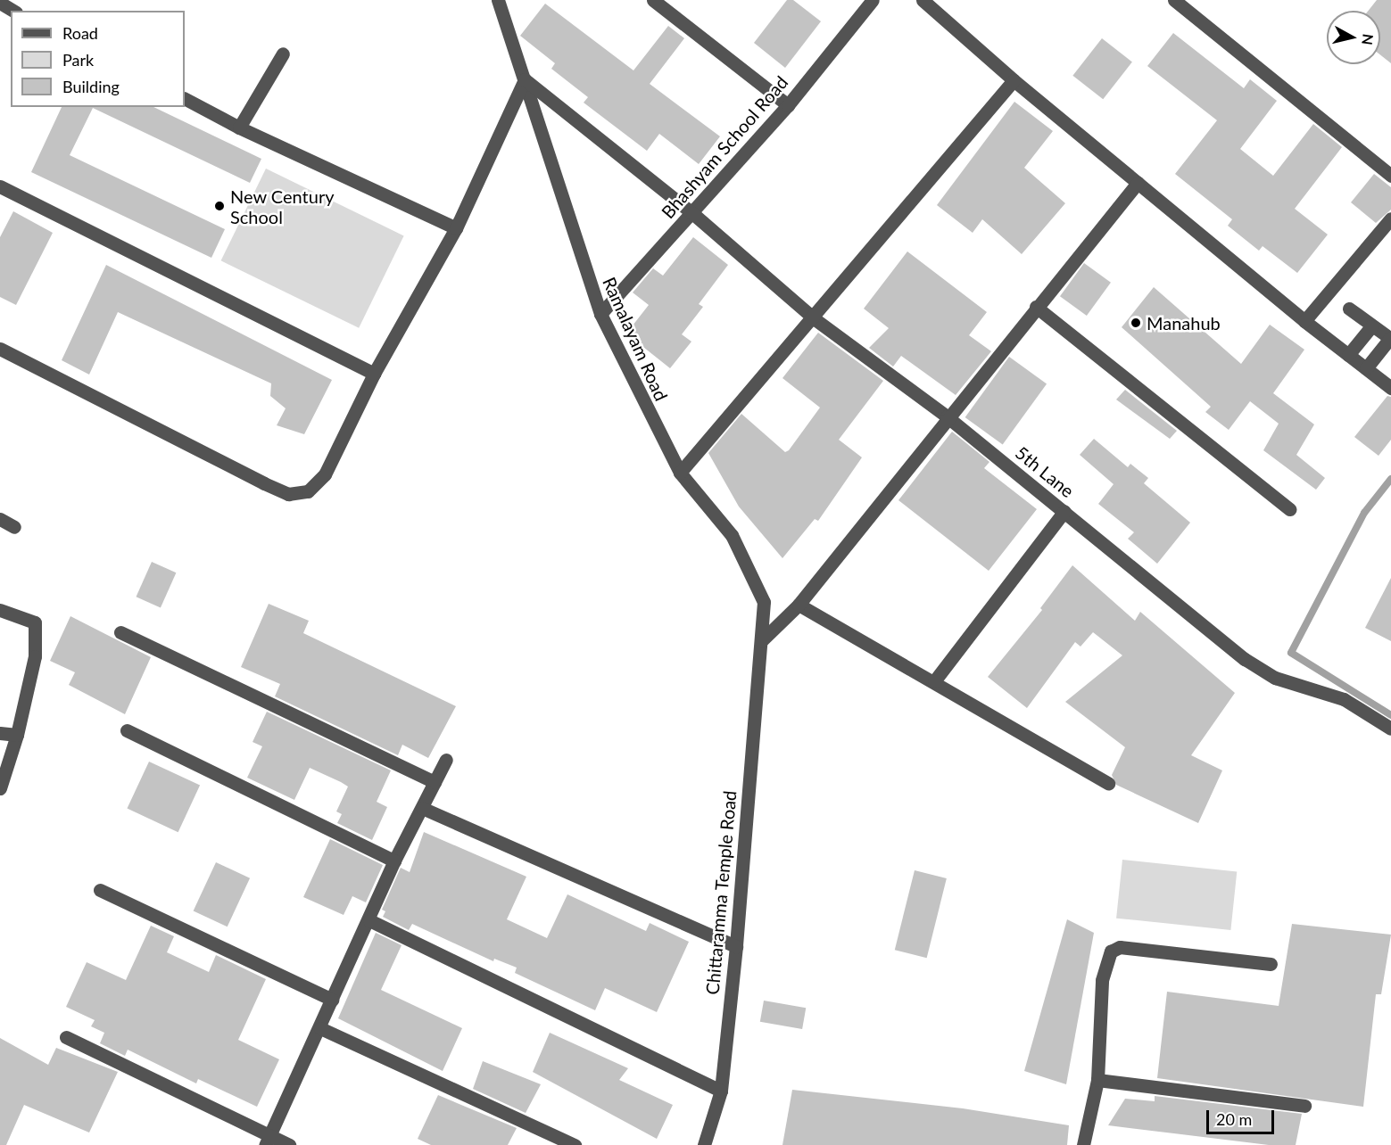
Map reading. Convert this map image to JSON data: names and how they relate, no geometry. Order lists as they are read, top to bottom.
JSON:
{
  "streets": {
    "street": [
      "Bhashyam School Road",
      "Ramalayam Road",
      "5th Lane",
      "Chittaramma Temple Road"
    ]
  },
  "crossings": [
    ["Bhashyam School Road", "Ramalayam Road"],
    ["Bhashyam School Road", "5th Lane"],
    ["Ramalayam Road", "5th Lane"],
    ["Ramalayam Road", "Chittaramma Temple Road"]
  ],
  "places": ["New Century School", "Manahub"],
  "legend": ["Road", "Park", "Building"],
  "scale_bar": "20 m",
  "north": "right"
}
